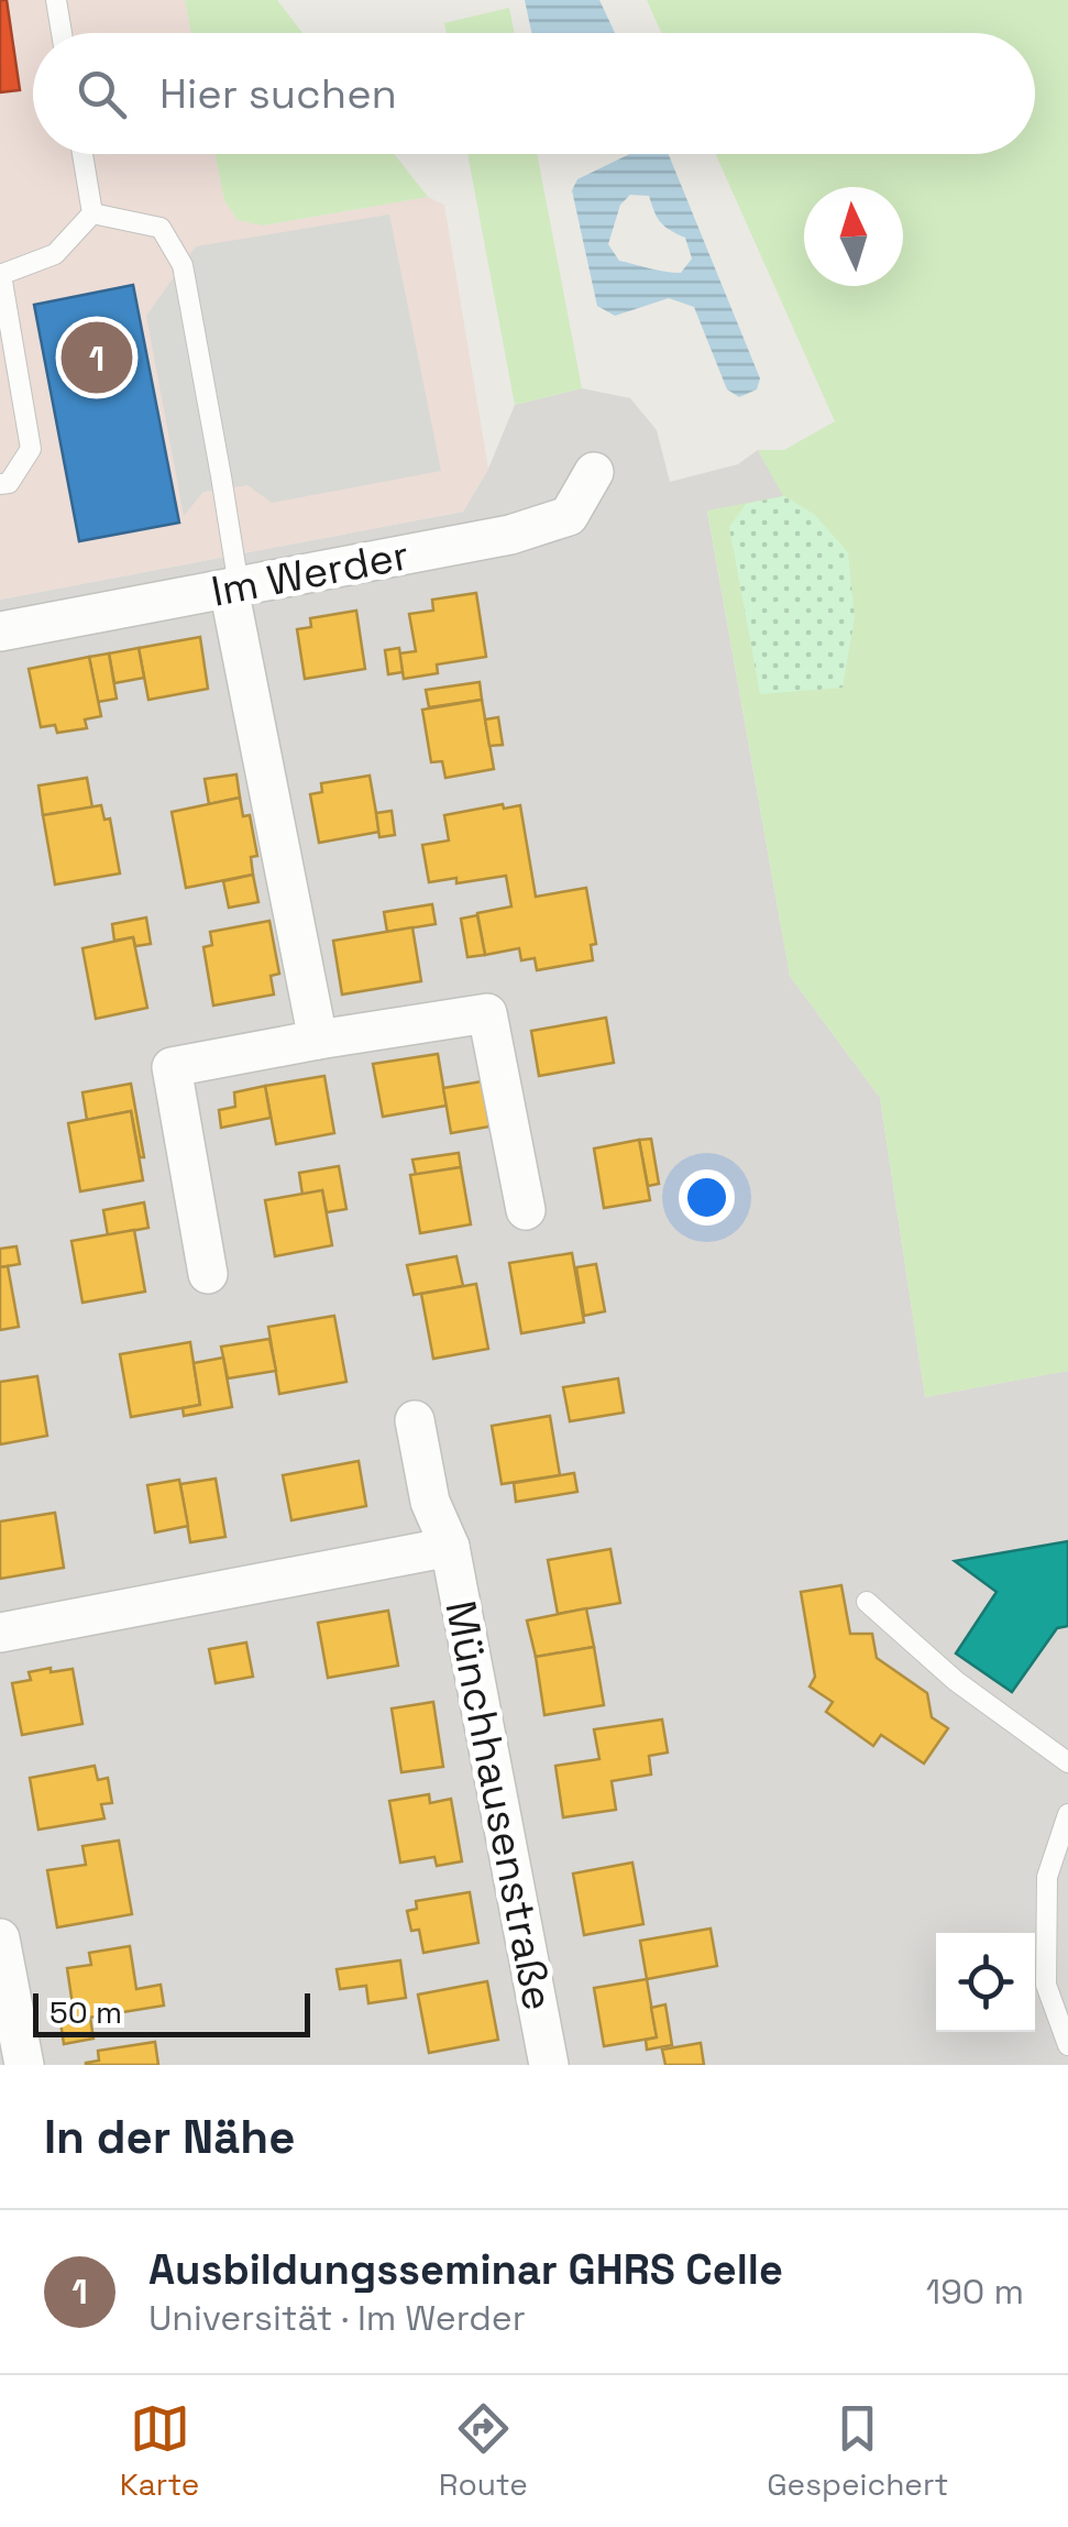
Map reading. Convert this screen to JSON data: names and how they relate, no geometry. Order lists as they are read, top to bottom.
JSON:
{
  "streets": {
    "street": ["Im Werder", "Münchhausenstraße"]
  },
  "scale_bar": "50 m",
  "north": "top",
  "page": {
    "search": "Hier suchen",
    "pins": "1",
    "scale": "50 m",
    "heading": "In der Nähe",
    "list": [
      {
        "mark": "1",
        "name": "Ausbildungsseminar GHRS Celle",
        "note": "Universität · Im Werder",
        "value": "190 m"
      }
    ],
    "nav": ["Karte", "Route", "Gespeichert"]
  }
}
